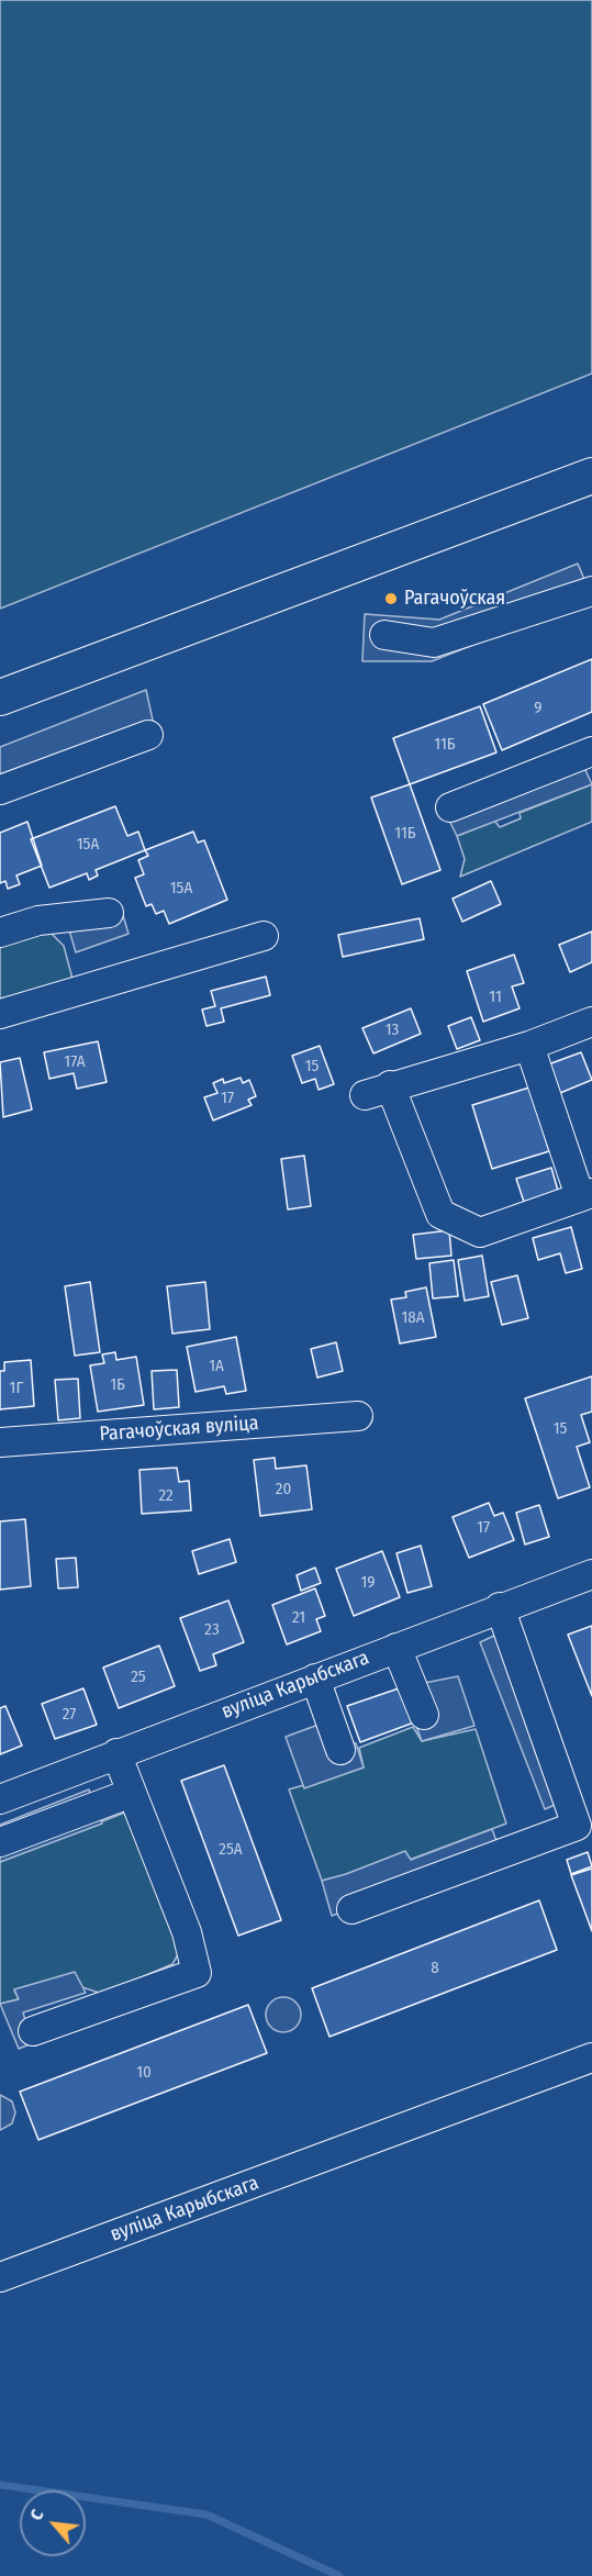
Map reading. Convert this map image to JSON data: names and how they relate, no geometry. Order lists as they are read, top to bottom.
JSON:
{
  "streets": {
    "street": ["Рагачоўская вуліца", "вуліца Карыбскага"]
  },
  "places": ["Рагачоўская"],
  "house_numbers": [
    "9",
    "11Б",
    "11Б",
    "15А",
    "15А",
    "11",
    "13",
    "17А",
    "15",
    "17",
    "18А",
    "1А",
    "1Б",
    "1Г",
    "15",
    "20",
    "22",
    "17",
    "19",
    "21",
    "23",
    "25",
    "27",
    "25А",
    "8",
    "10"
  ],
  "north": "top left"
}
